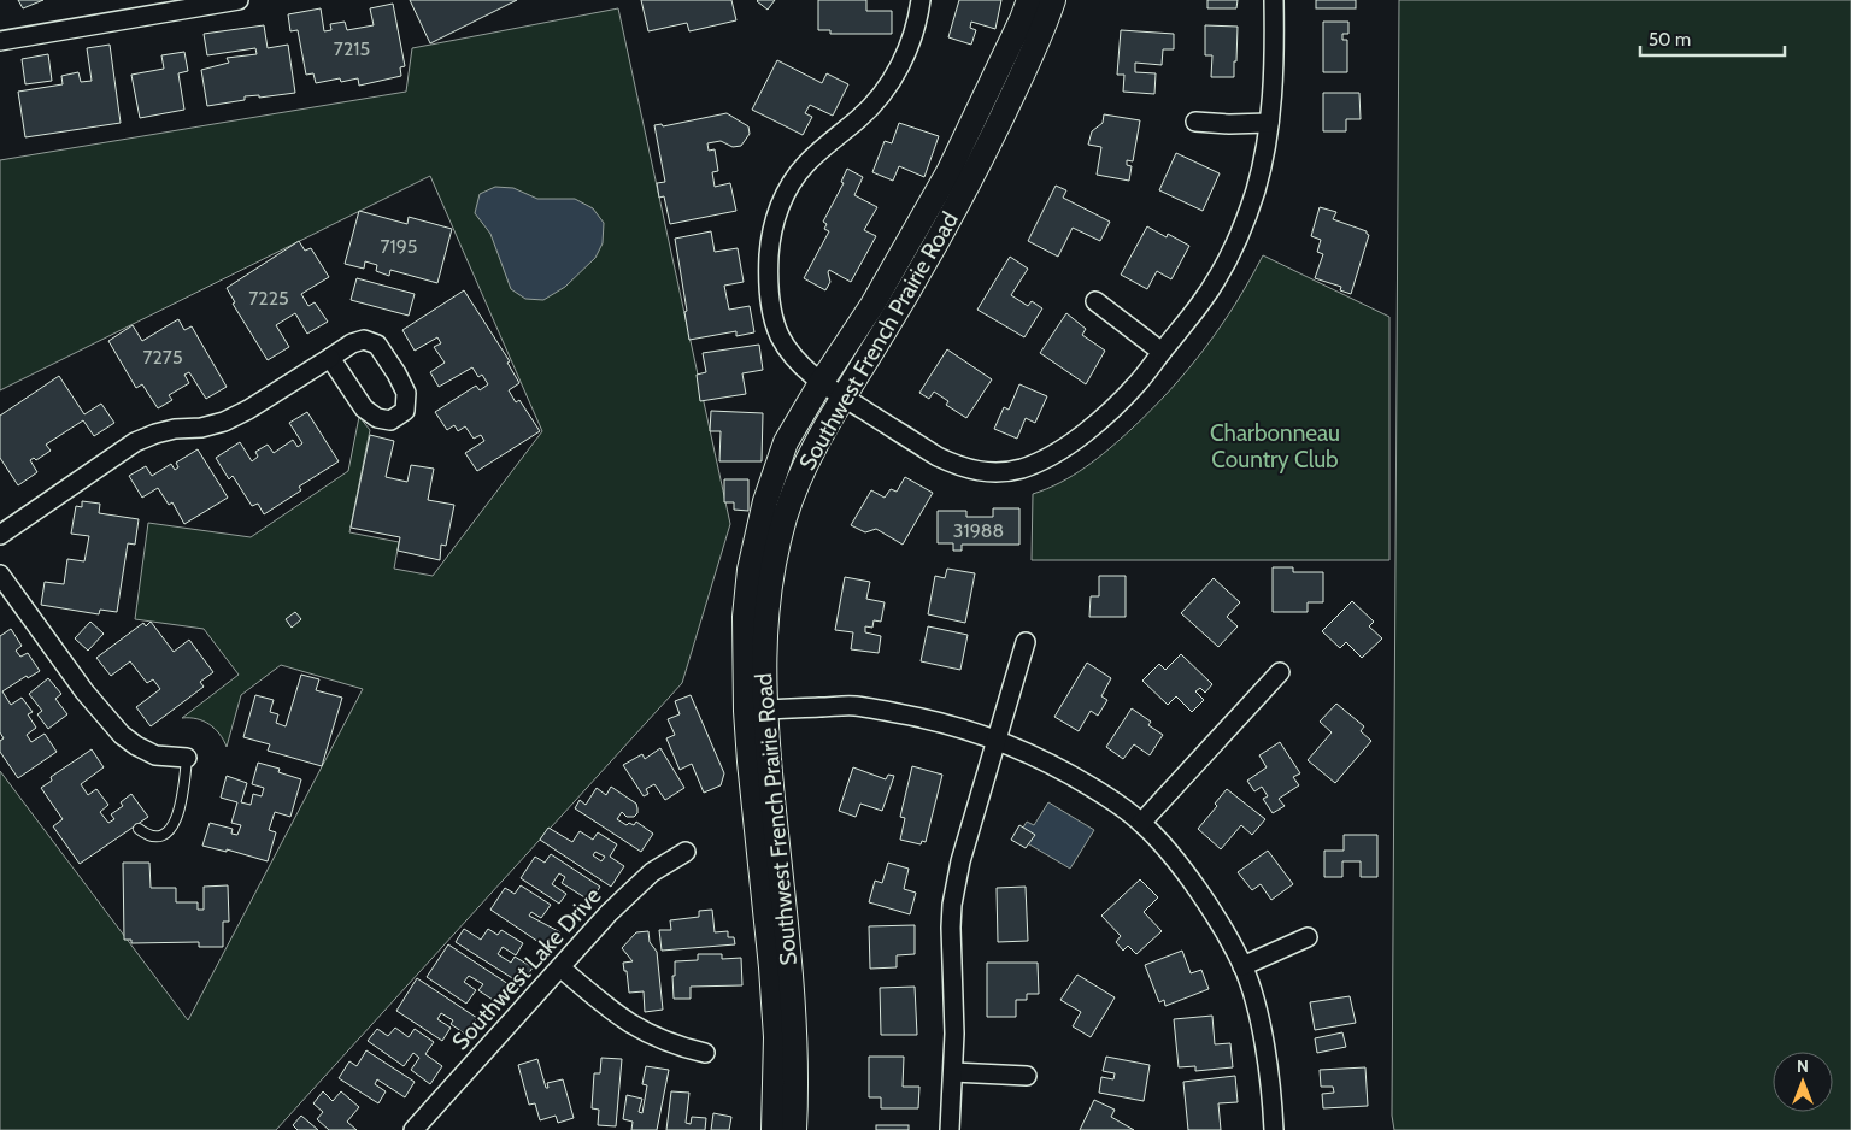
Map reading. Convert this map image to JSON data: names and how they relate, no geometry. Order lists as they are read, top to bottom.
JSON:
{
  "streets": {
    "street": ["Southwest French Prairie Road", "Southwest Lake Drive"]
  },
  "parks": ["Charbonneau Country Club"],
  "house_numbers": [
    "7215",
    "7195",
    "7225",
    "7275",
    "31988"
  ],
  "scale_bar": "50 m",
  "north": "top"
}
